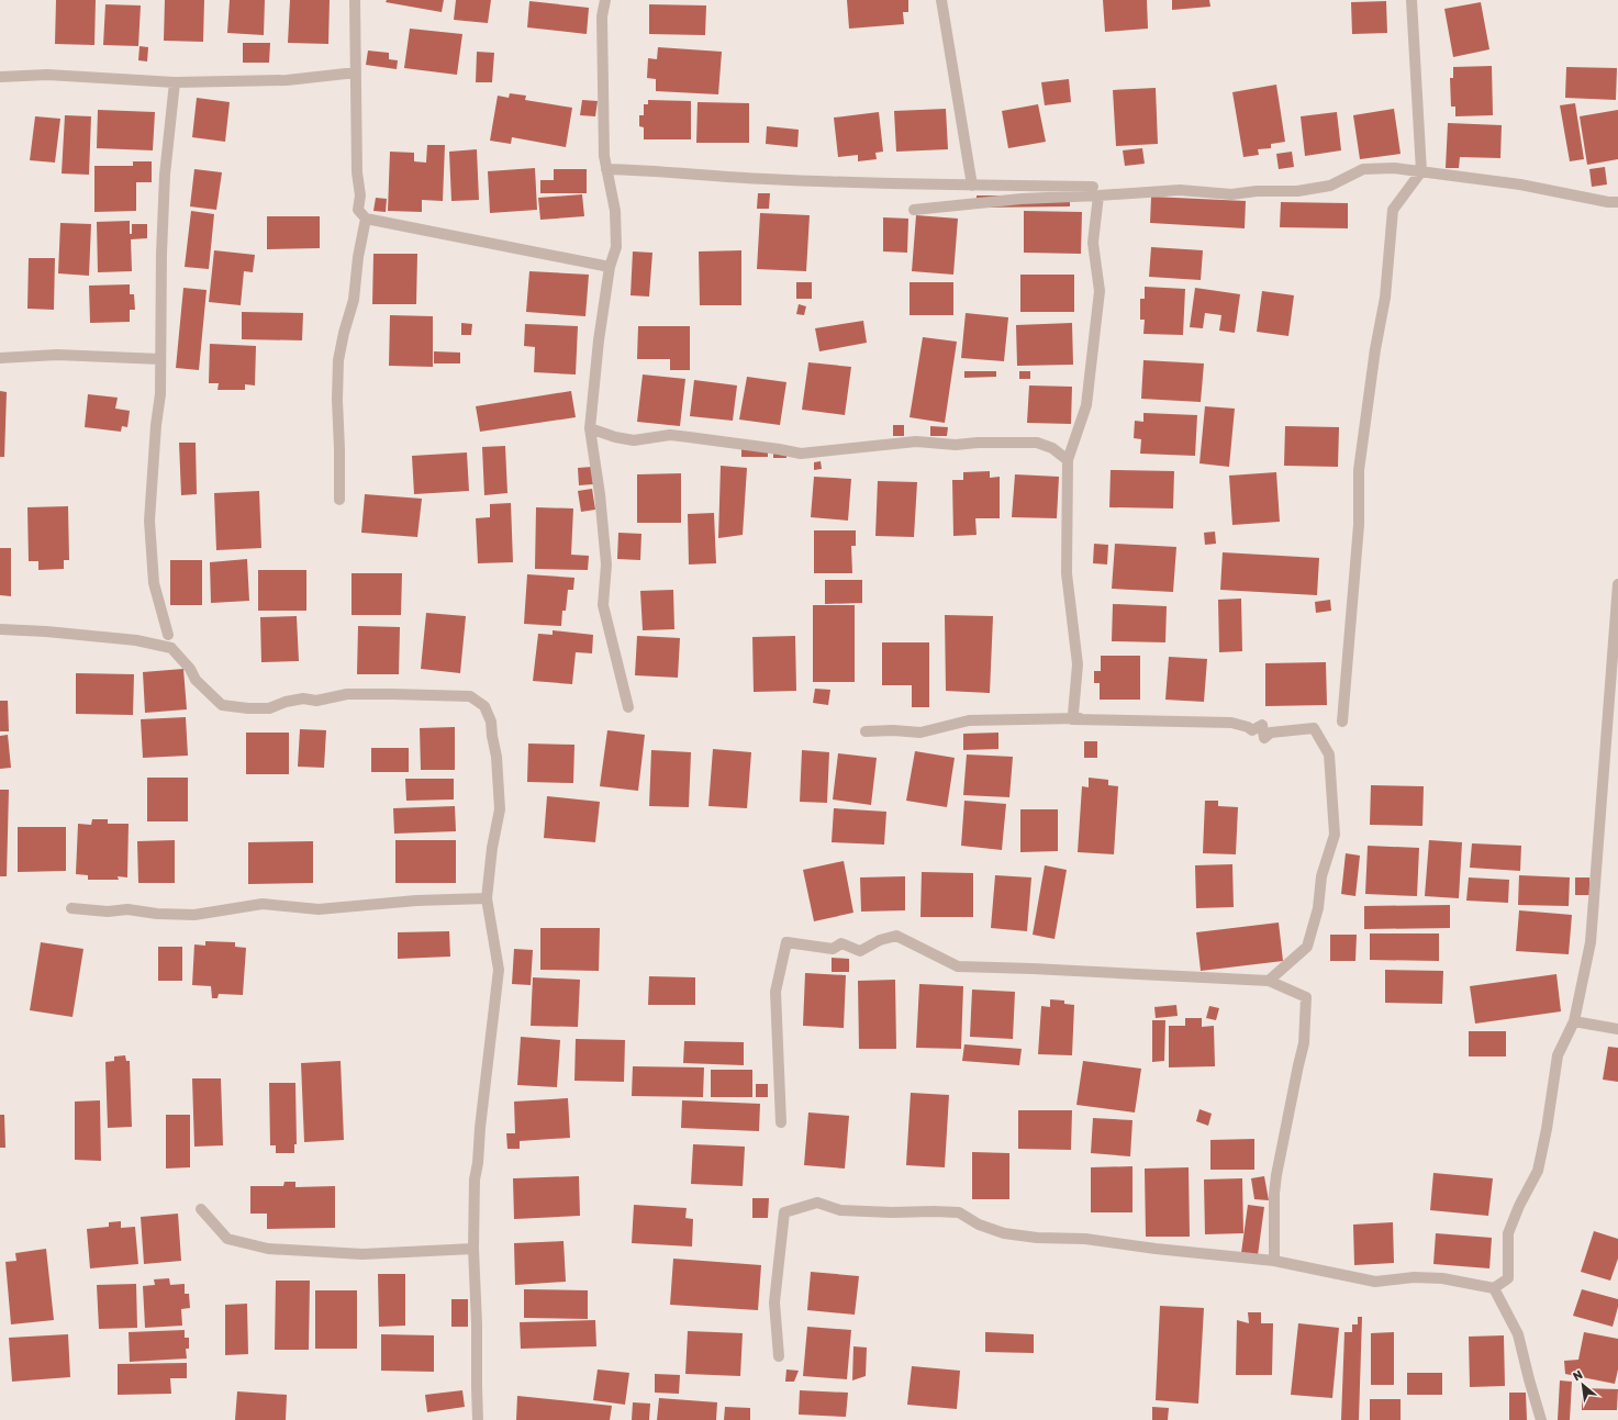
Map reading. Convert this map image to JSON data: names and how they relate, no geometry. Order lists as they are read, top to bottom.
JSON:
{
  "north": "top left"
}
